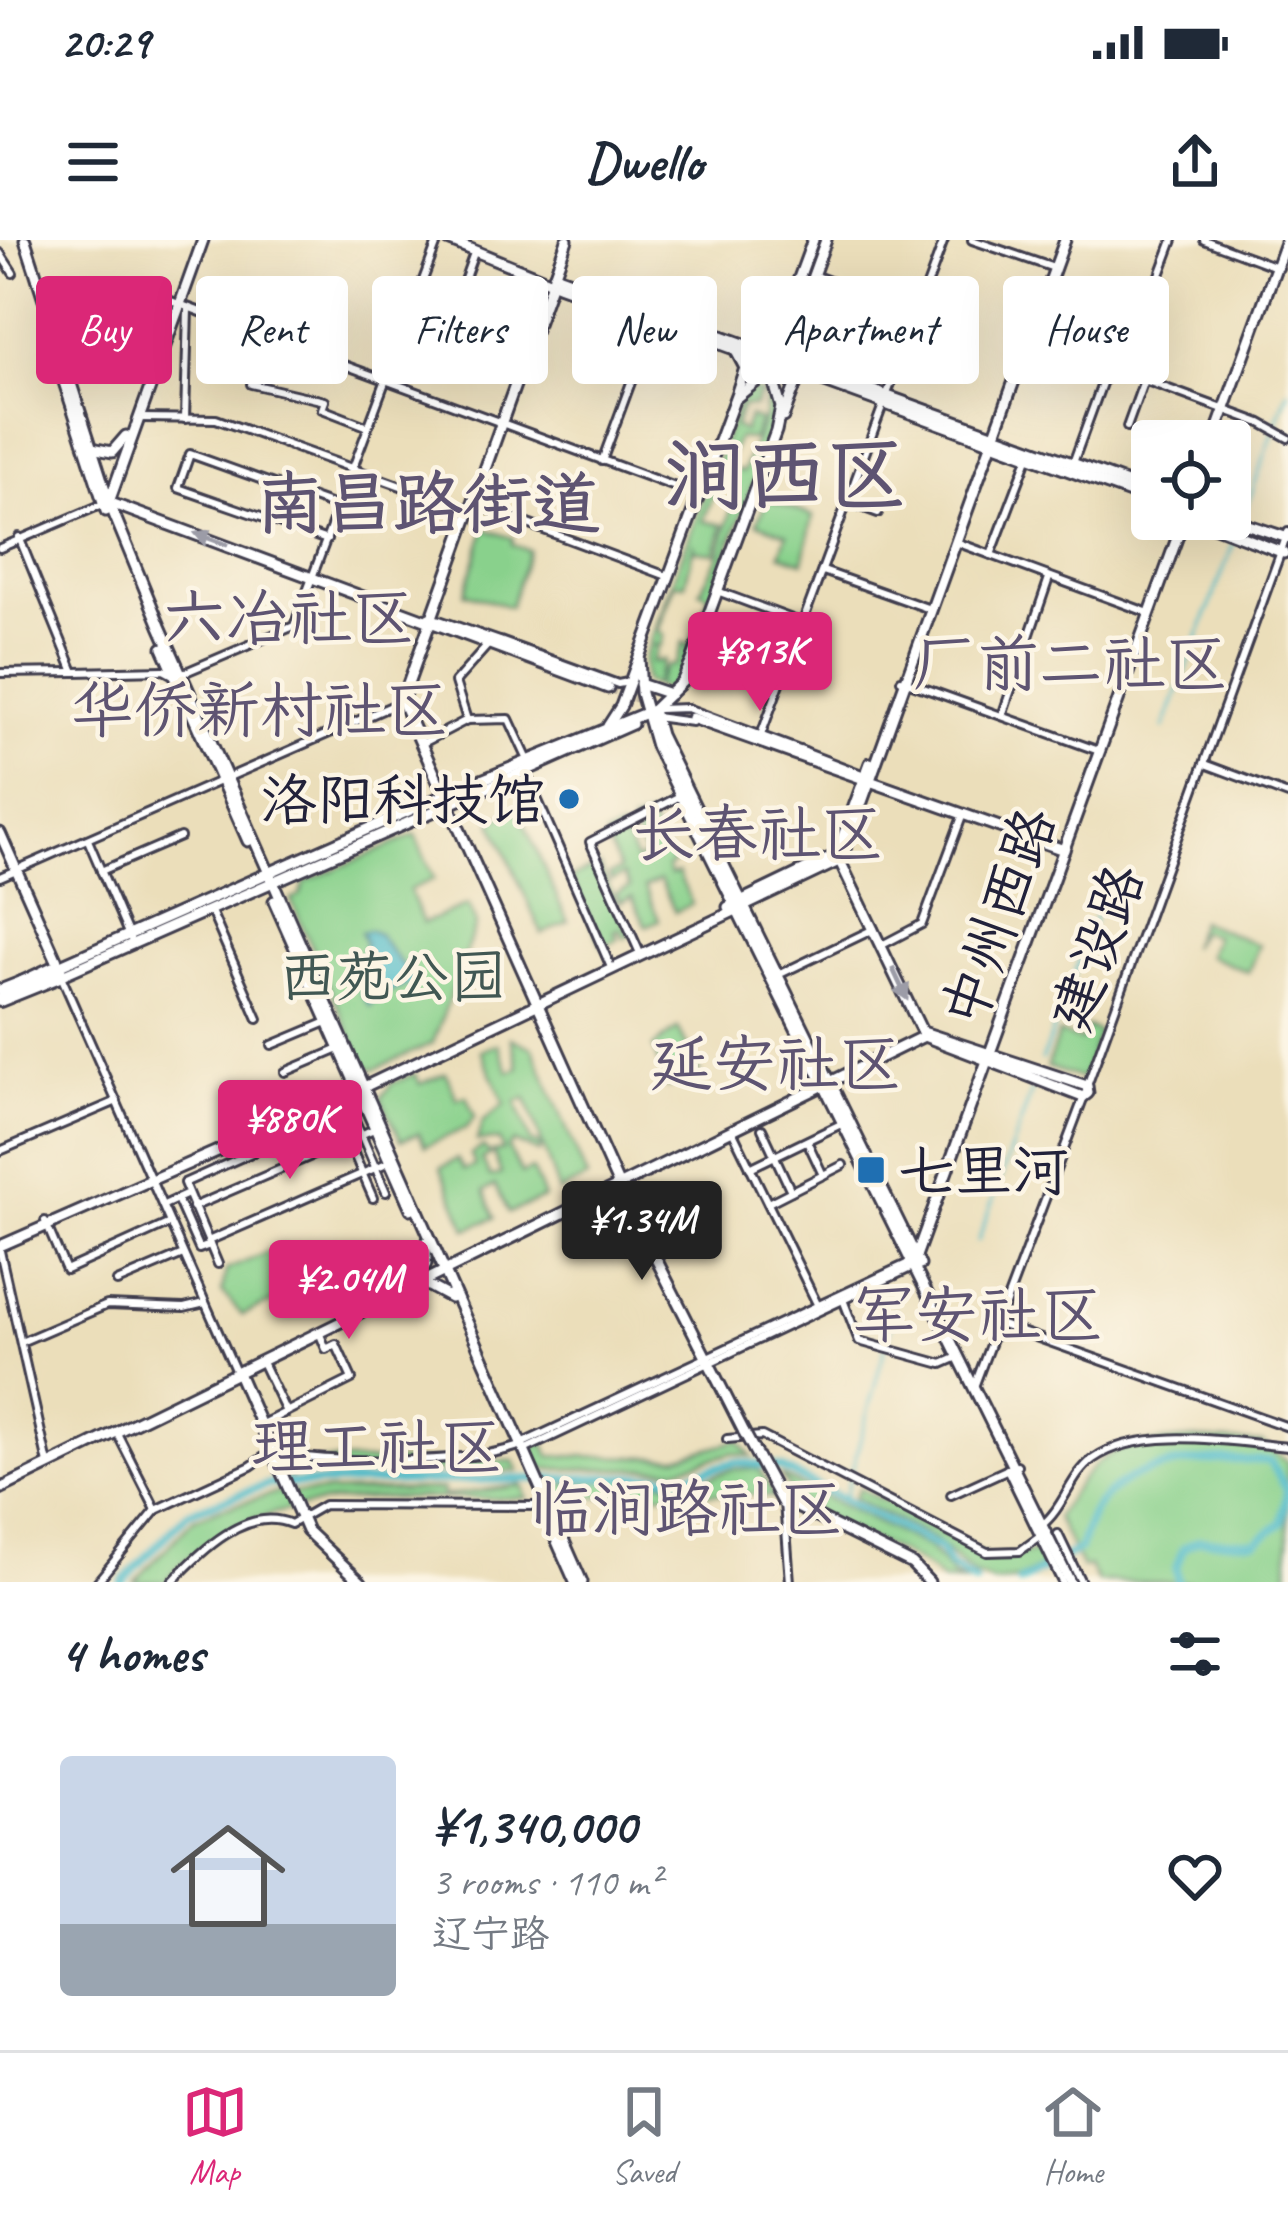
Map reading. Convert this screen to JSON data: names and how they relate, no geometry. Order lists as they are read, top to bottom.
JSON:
{
  "streets": {
    "main road": ["中州西路"],
    "street": ["建设路"]
  },
  "districts": [
    "涧西区",
    "南昌路街道",
    "六冶社区",
    "厂前二社区",
    "华侨新村社区",
    "长春社区",
    "延安社区",
    "军安社区",
    "理工社区",
    "临涧路社区"
  ],
  "parks": ["西苑公园"],
  "places": {
    "other": ["洛阳科技馆"],
    "transit": ["七里河"]
  },
  "page": {
    "status": "20:29",
    "header": "Dwello",
    "chip": [
      "Buy",
      "Rent",
      "Filters",
      "New",
      "Apartment",
      "House"
    ],
    "price": [
      "¥813K",
      "¥880K",
      "¥1.34M",
      "¥2.04M"
    ],
    "heading": "4 homes",
    "list": [
      {
        "name": "¥1,340,000",
        "note": "3 rooms · 110 m² · 辽宁路"
      }
    ],
    "tabs": ["Map", "Saved", "Home"]
  }
}
